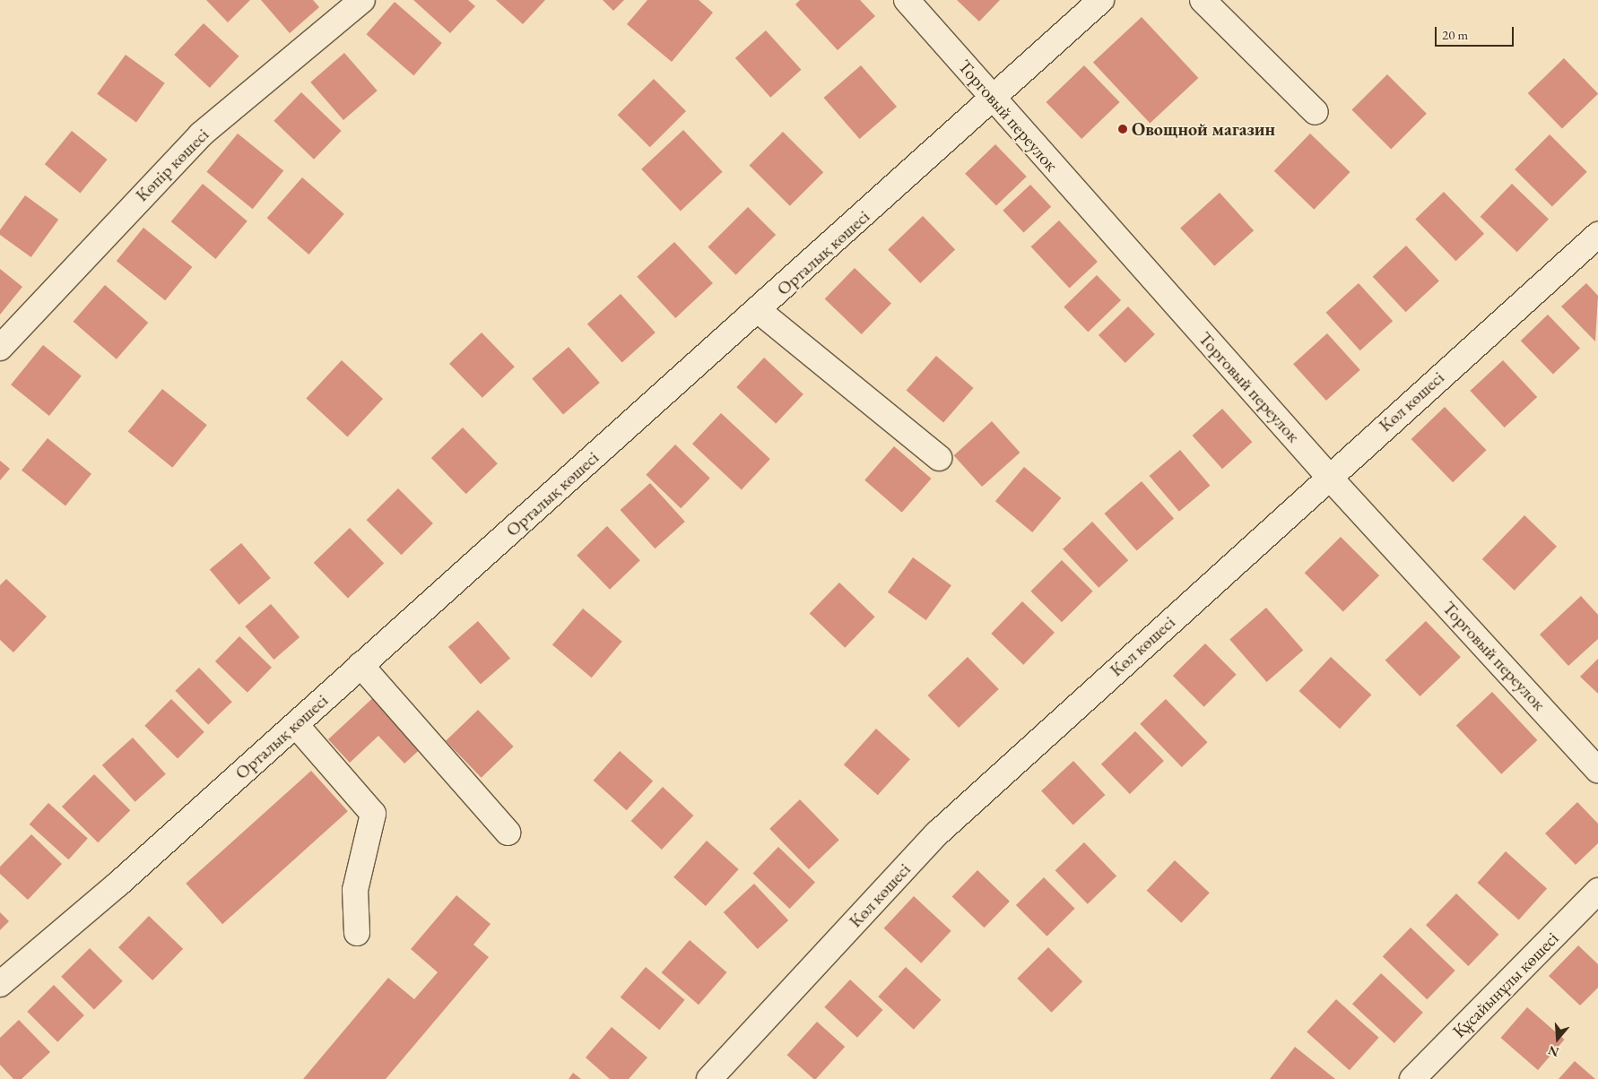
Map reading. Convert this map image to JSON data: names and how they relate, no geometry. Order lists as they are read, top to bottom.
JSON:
{
  "streets": {
    "street": [
      "Торговый переулок",
      "Көпір көшесі",
      "Орталық көшесі",
      "Көл көшесі",
      "Құсайынұлы көшесі"
    ]
  },
  "crossings": [
    ["Торговый переулок", "Орталық көшесі"],
    ["Торговый переулок", "Көл көшесі"]
  ],
  "places": ["Овощной магазин"],
  "scale_bar": "20 m",
  "north": "bottom"
}
